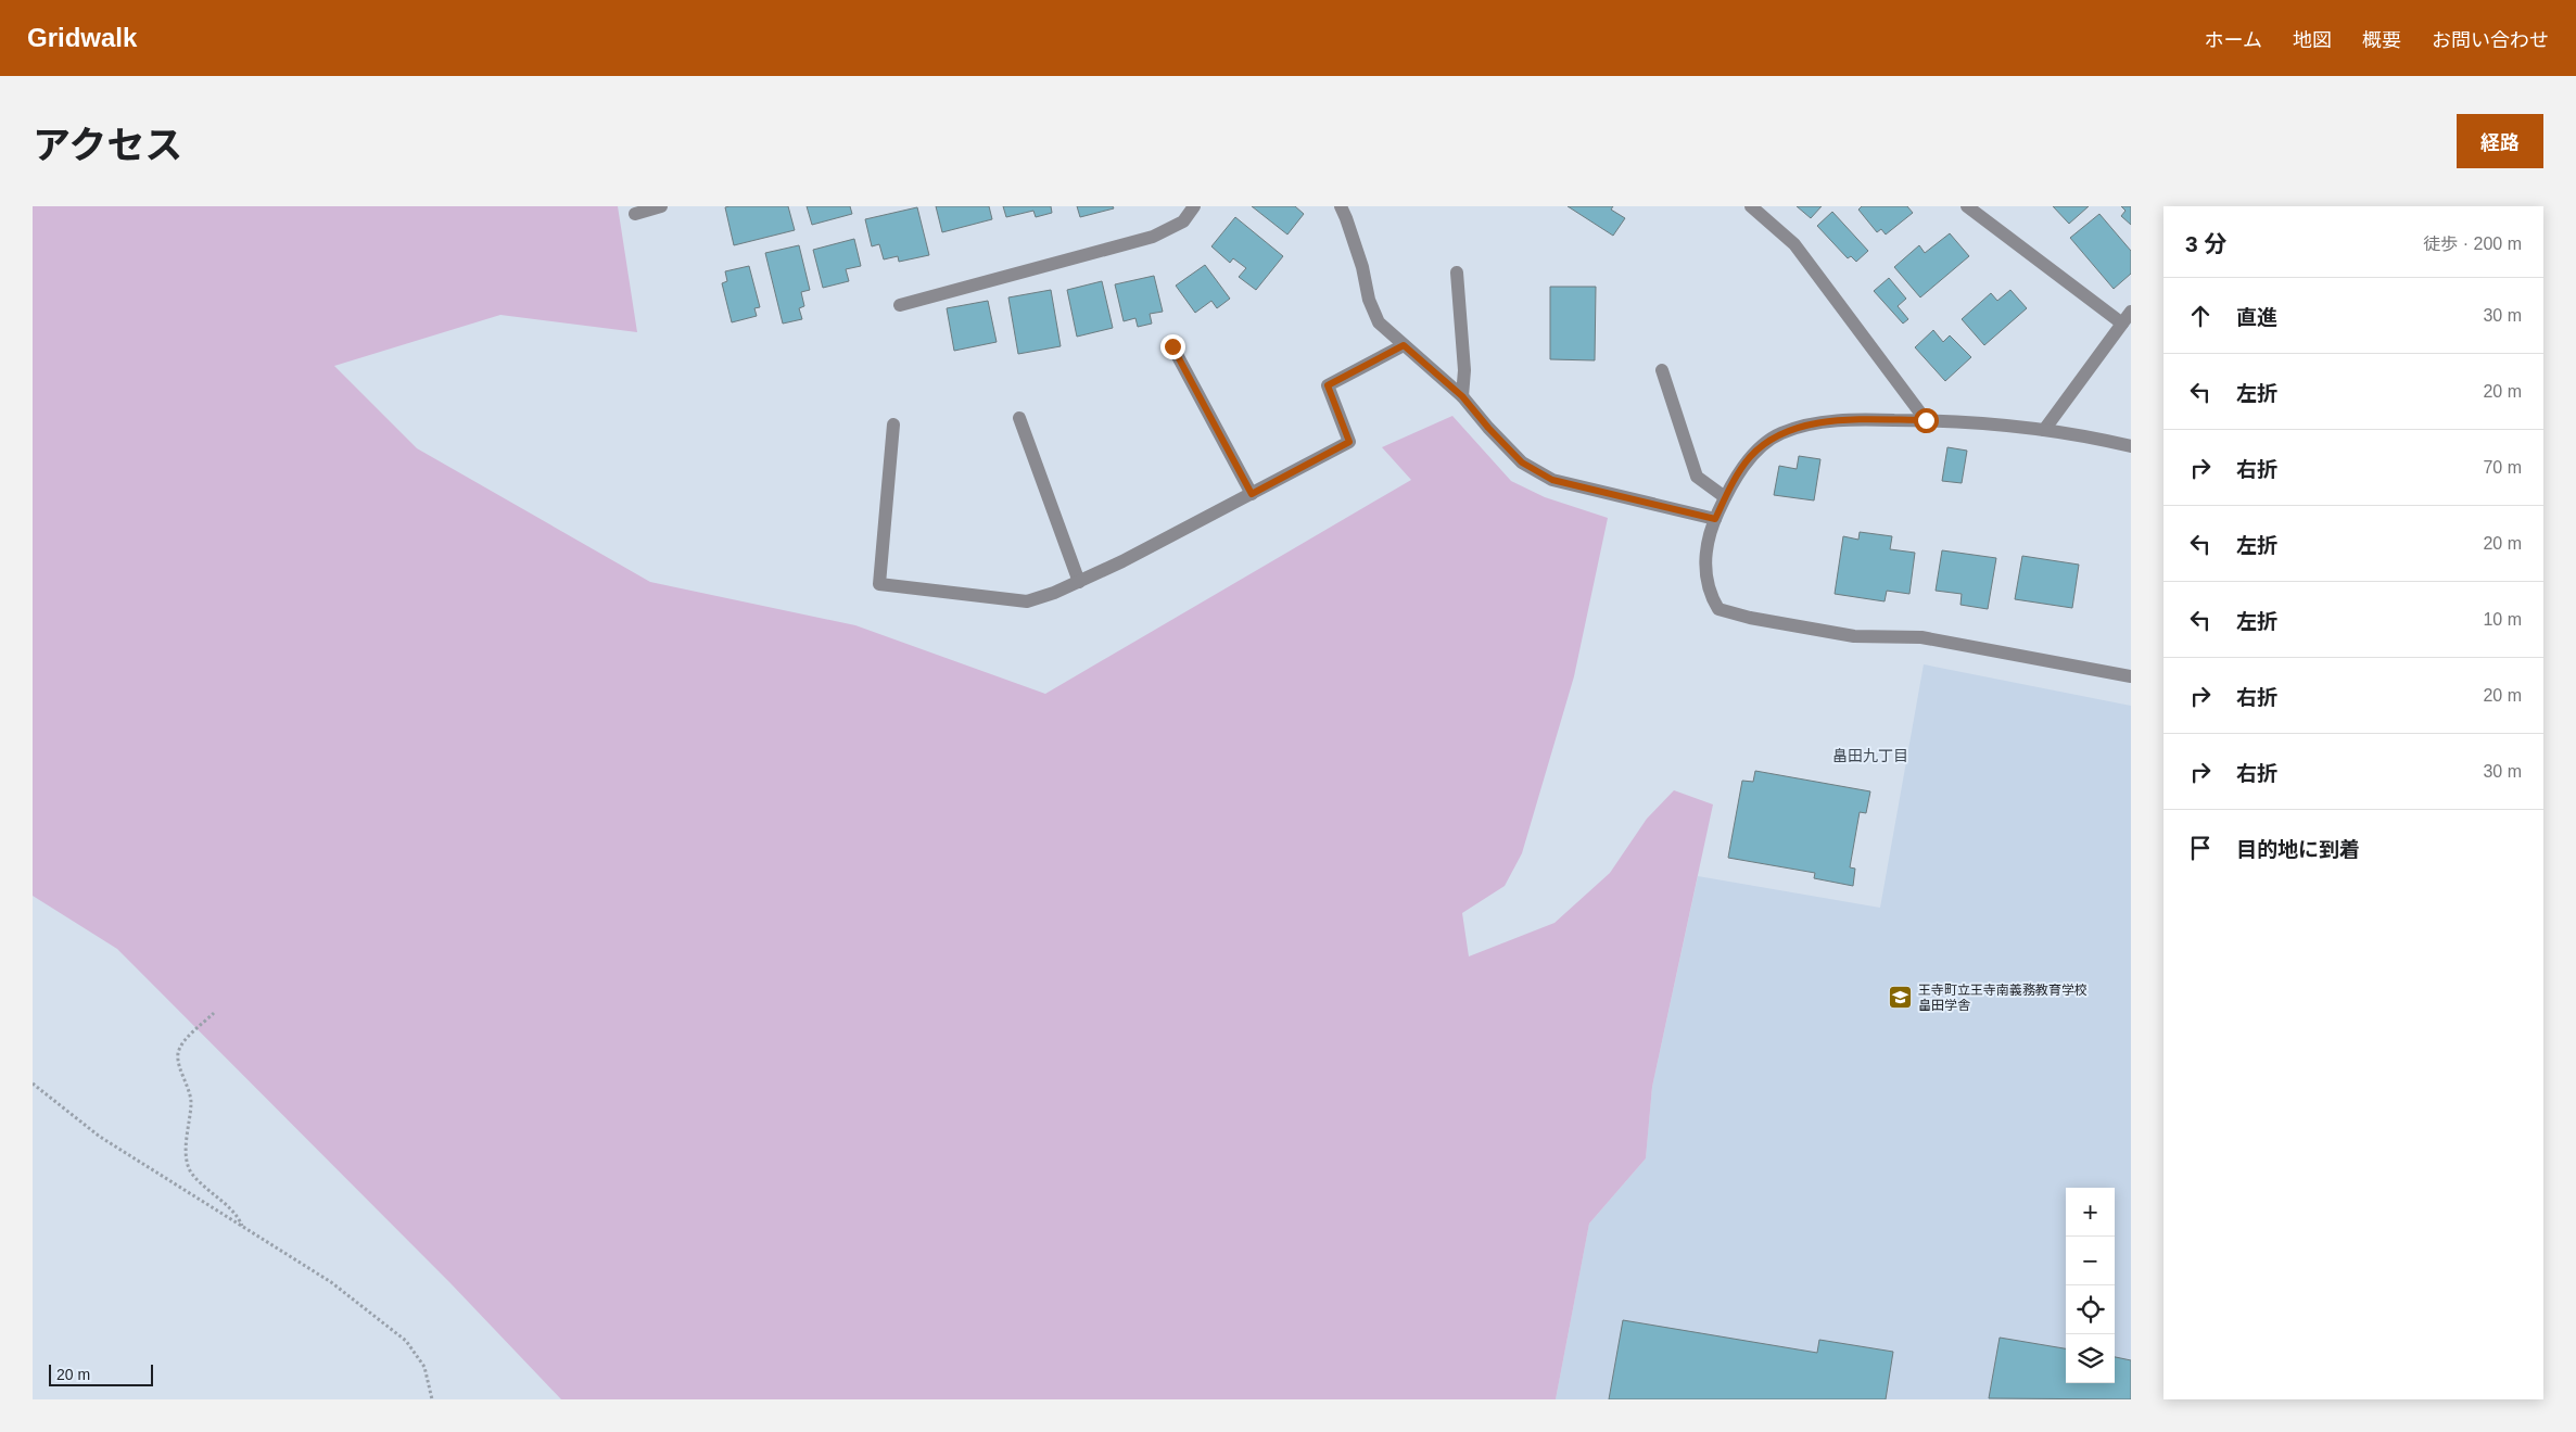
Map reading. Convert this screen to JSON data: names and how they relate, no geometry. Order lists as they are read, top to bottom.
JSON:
{
  "districts": ["畠田九丁目"],
  "places": {
    "school or university": ["王寺町立王寺南義務教育学校 畠田学舎"]
  },
  "scale_bar": "20 m",
  "page": {
    "header": "Gridwalk",
    "nav": [
      "ホーム",
      "地図",
      "概要",
      "お問い合わせ"
    ],
    "title": "アクセス",
    "buttons": "経路",
    "heading": ["3 分", "徒歩 · 200 m"],
    "list": [
      ["直進", "30 m"],
      ["左折", "20 m"],
      ["右折", "70 m"],
      ["左折", "20 m"],
      ["左折", "10 m"],
      ["右折", "20 m"],
      ["右折", "30 m"],
      "目的地に到着"
    ],
    "map_buttons": ["+", "−"],
    "scale": "20 m"
  }
}
